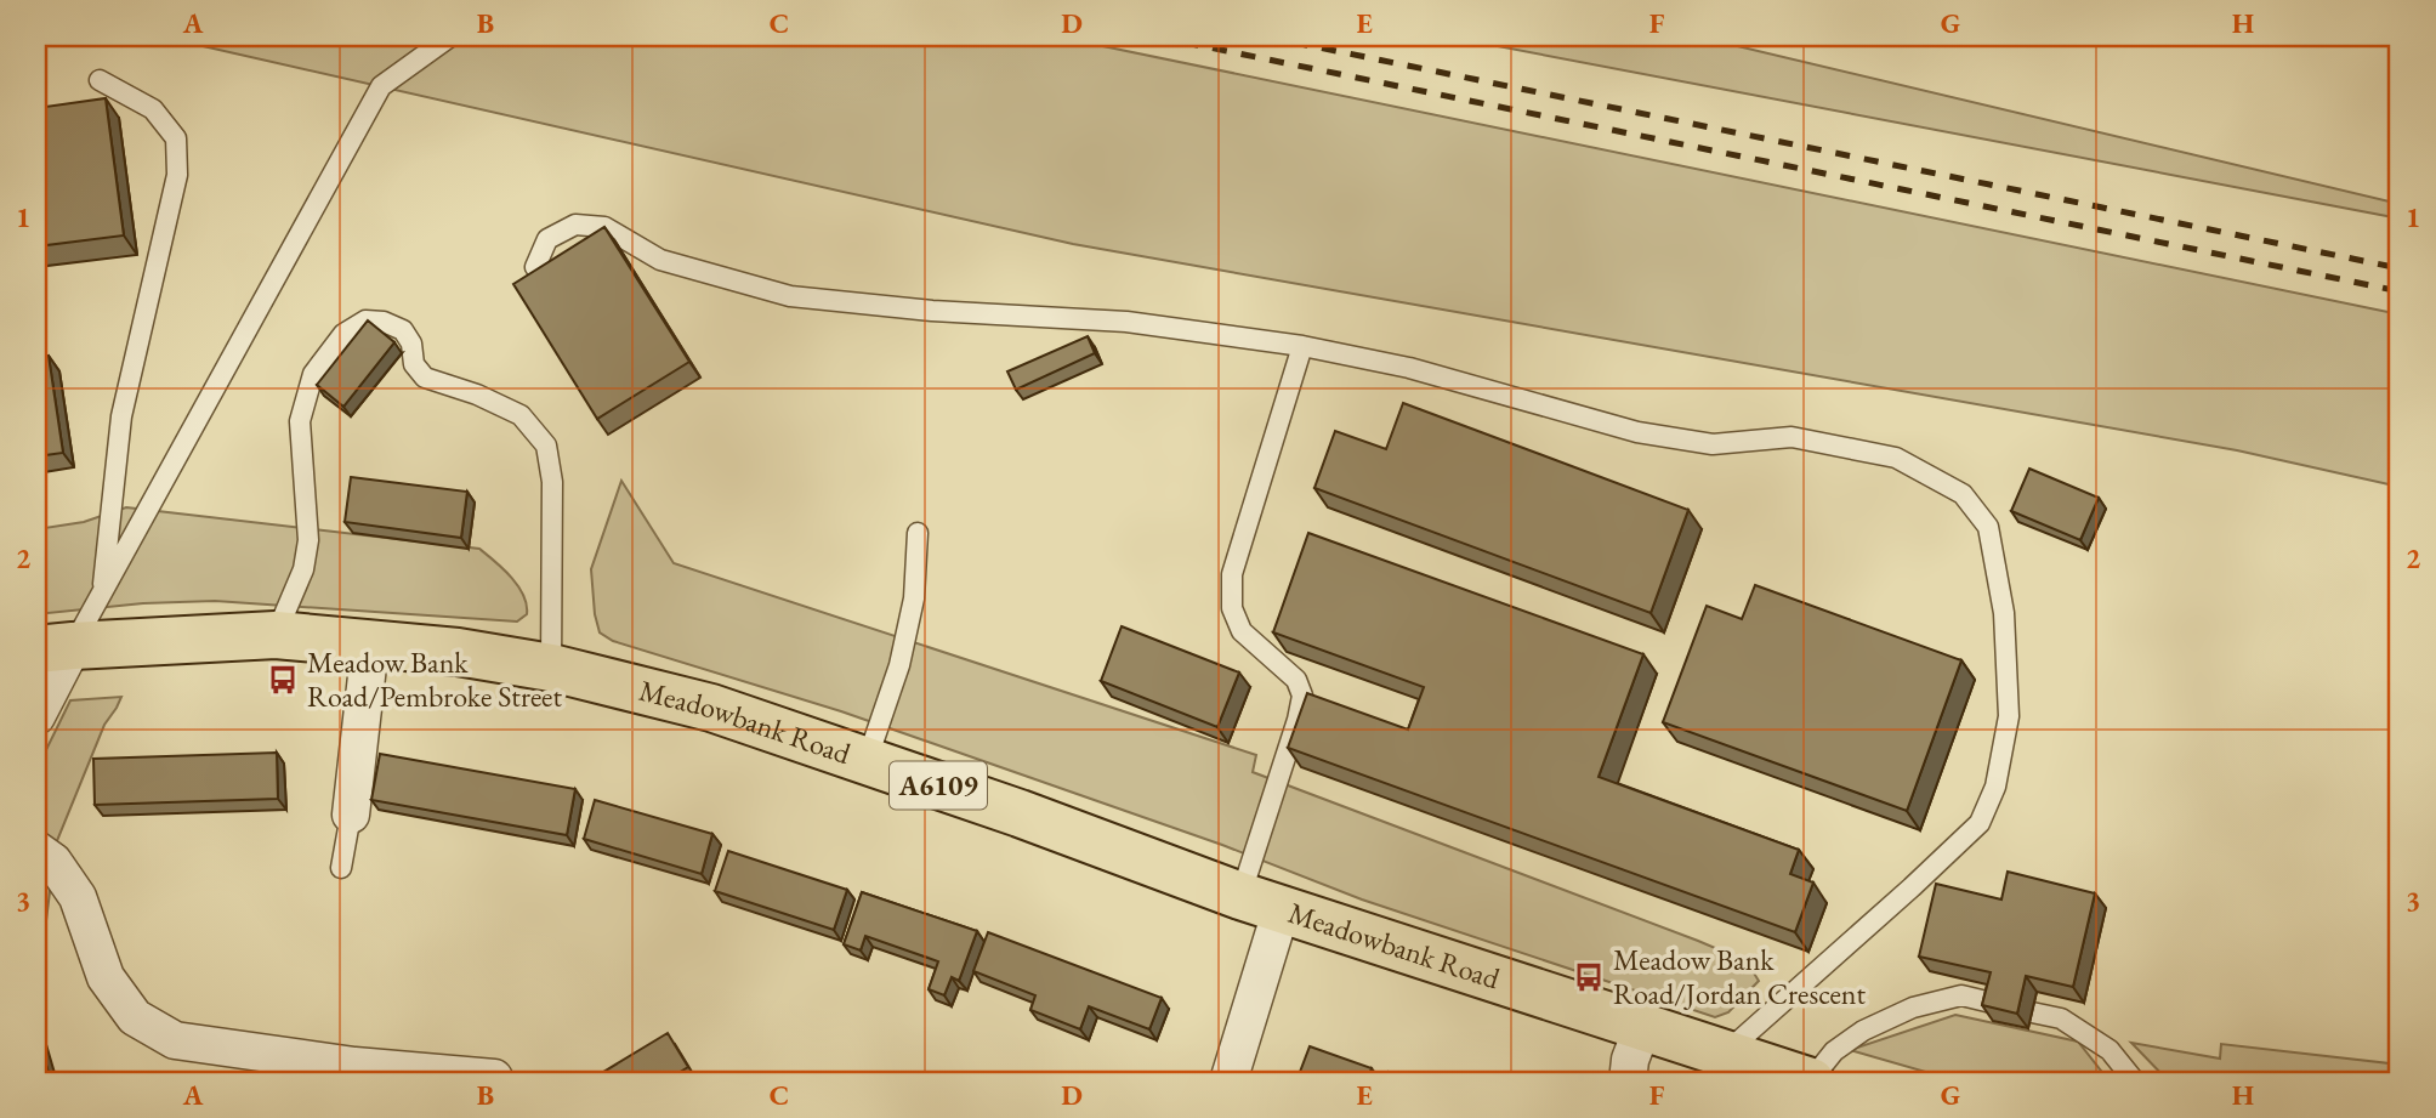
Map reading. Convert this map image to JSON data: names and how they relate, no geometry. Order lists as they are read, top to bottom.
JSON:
{
  "streets": {
    "main road": ["Meadowbank Road", "A6109"]
  },
  "places": {
    "bus stop": ["Meadow Bank Road/Pembroke Street", "Meadow Bank Road/Jordan Crescent"]
  },
  "grid": {
    "columns": [
      "A",
      "B",
      "C",
      "D",
      "E",
      "F",
      "G",
      "H"
    ],
    "rows": ["1", "2", "3"]
  }
}
